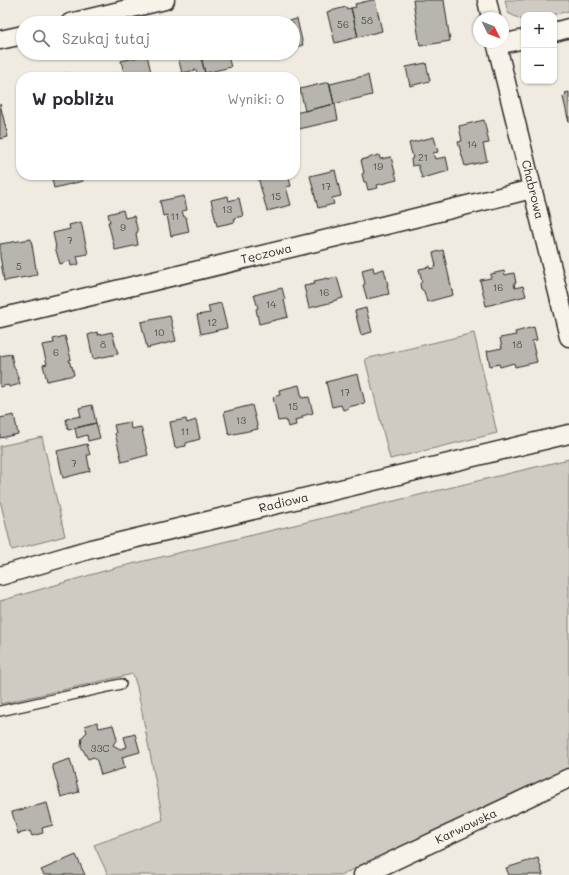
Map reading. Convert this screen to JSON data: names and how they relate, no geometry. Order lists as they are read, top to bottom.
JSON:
{
  "streets": {
    "street": [
      "Chabrowa",
      "Tęczowa",
      "Radiowa",
      "Karwowska"
    ]
  },
  "crossings": [
    ["Chabrowa", "Tęczowa"]
  ],
  "house_numbers": [
    "58",
    "56",
    "14",
    "21",
    "19",
    "17",
    "15",
    "13",
    "11",
    "9",
    "7",
    "5",
    "16",
    "16",
    "14",
    "12",
    "10",
    "8",
    "18",
    "6",
    "17",
    "15",
    "13",
    "11",
    "7",
    "33C"
  ],
  "north": "bottom right",
  "page": {
    "map_buttons": ["+", "−"],
    "search": "Szukaj tutaj",
    "heading": ["W pobliżu", "Wyniki: 0"]
  }
}
